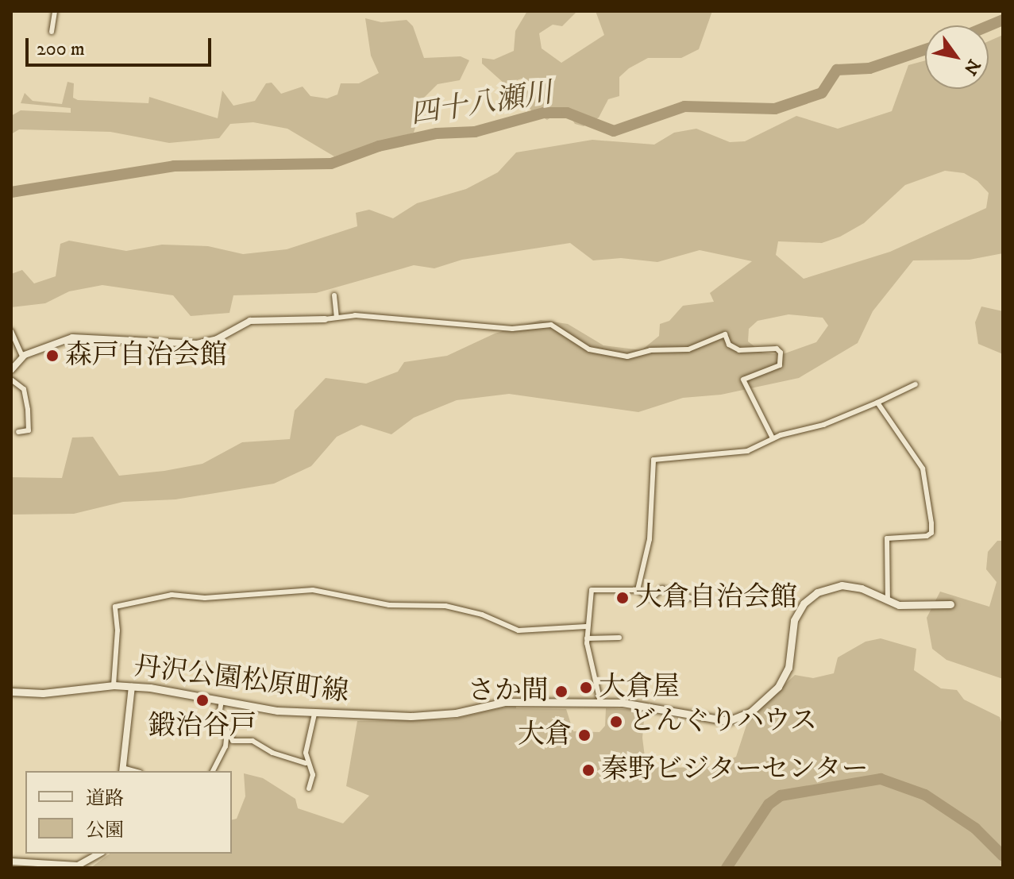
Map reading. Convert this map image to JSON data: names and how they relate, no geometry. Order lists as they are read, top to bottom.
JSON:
{
  "streets": {
    "main road": ["丹沢公園松原町線"]
  },
  "water": ["四十八瀬川"],
  "places": [
    "森戸自治会館",
    "大倉自治会館",
    "大倉屋",
    "さか間",
    "鍛治谷戸",
    "どんぐりハウス",
    "大倉",
    "秦野ビジターセンター"
  ],
  "legend": ["道路", "公園"],
  "scale_bar": "200 m",
  "north": "bottom right"
}
